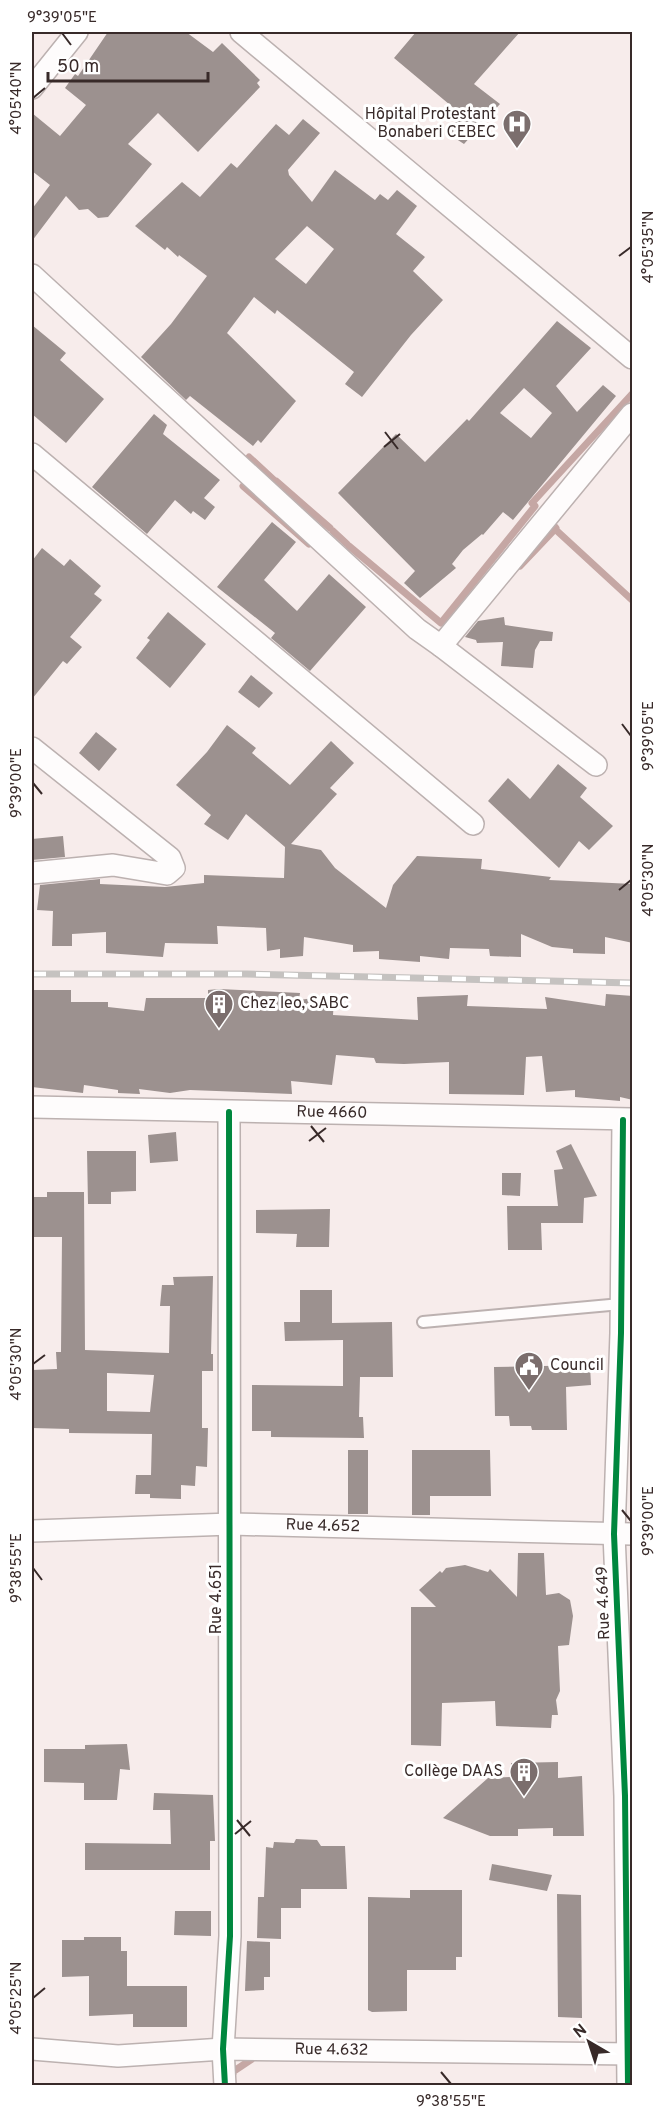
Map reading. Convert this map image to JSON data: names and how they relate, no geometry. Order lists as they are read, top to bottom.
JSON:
{
  "streets": {
    "street": [
      "Rue 4660",
      "Rue 4.652",
      "Rue 4.651",
      "Rue 4.649",
      "Rue 4.632"
    ]
  },
  "crossings": [
    ["Rue 4660", "Rue 4.651"],
    ["Rue 4660", "Rue 4.649"],
    ["Rue 4.652", "Rue 4.651"],
    ["Rue 4.652", "Rue 4.649"],
    ["Rue 4.651", "Rue 4.632"],
    ["Rue 4.649", "Rue 4.632"]
  ],
  "places": {
    "hospital": ["Hôpital Protestant Bonaberi CEBEC"],
    "building": ["Chez leo, SABC", "Collège DAAS"],
    "public building": ["Council"]
  },
  "scale_bar": "50 m",
  "north": "top left",
  "coordinates": [
    "9°39'05\"E",
    "4°05'40\"N",
    "4°05'35\"N",
    "9°39'00\"E",
    "4°05'30\"N",
    "9°38'55\"E",
    "4°05'25\"N"
  ]
}
